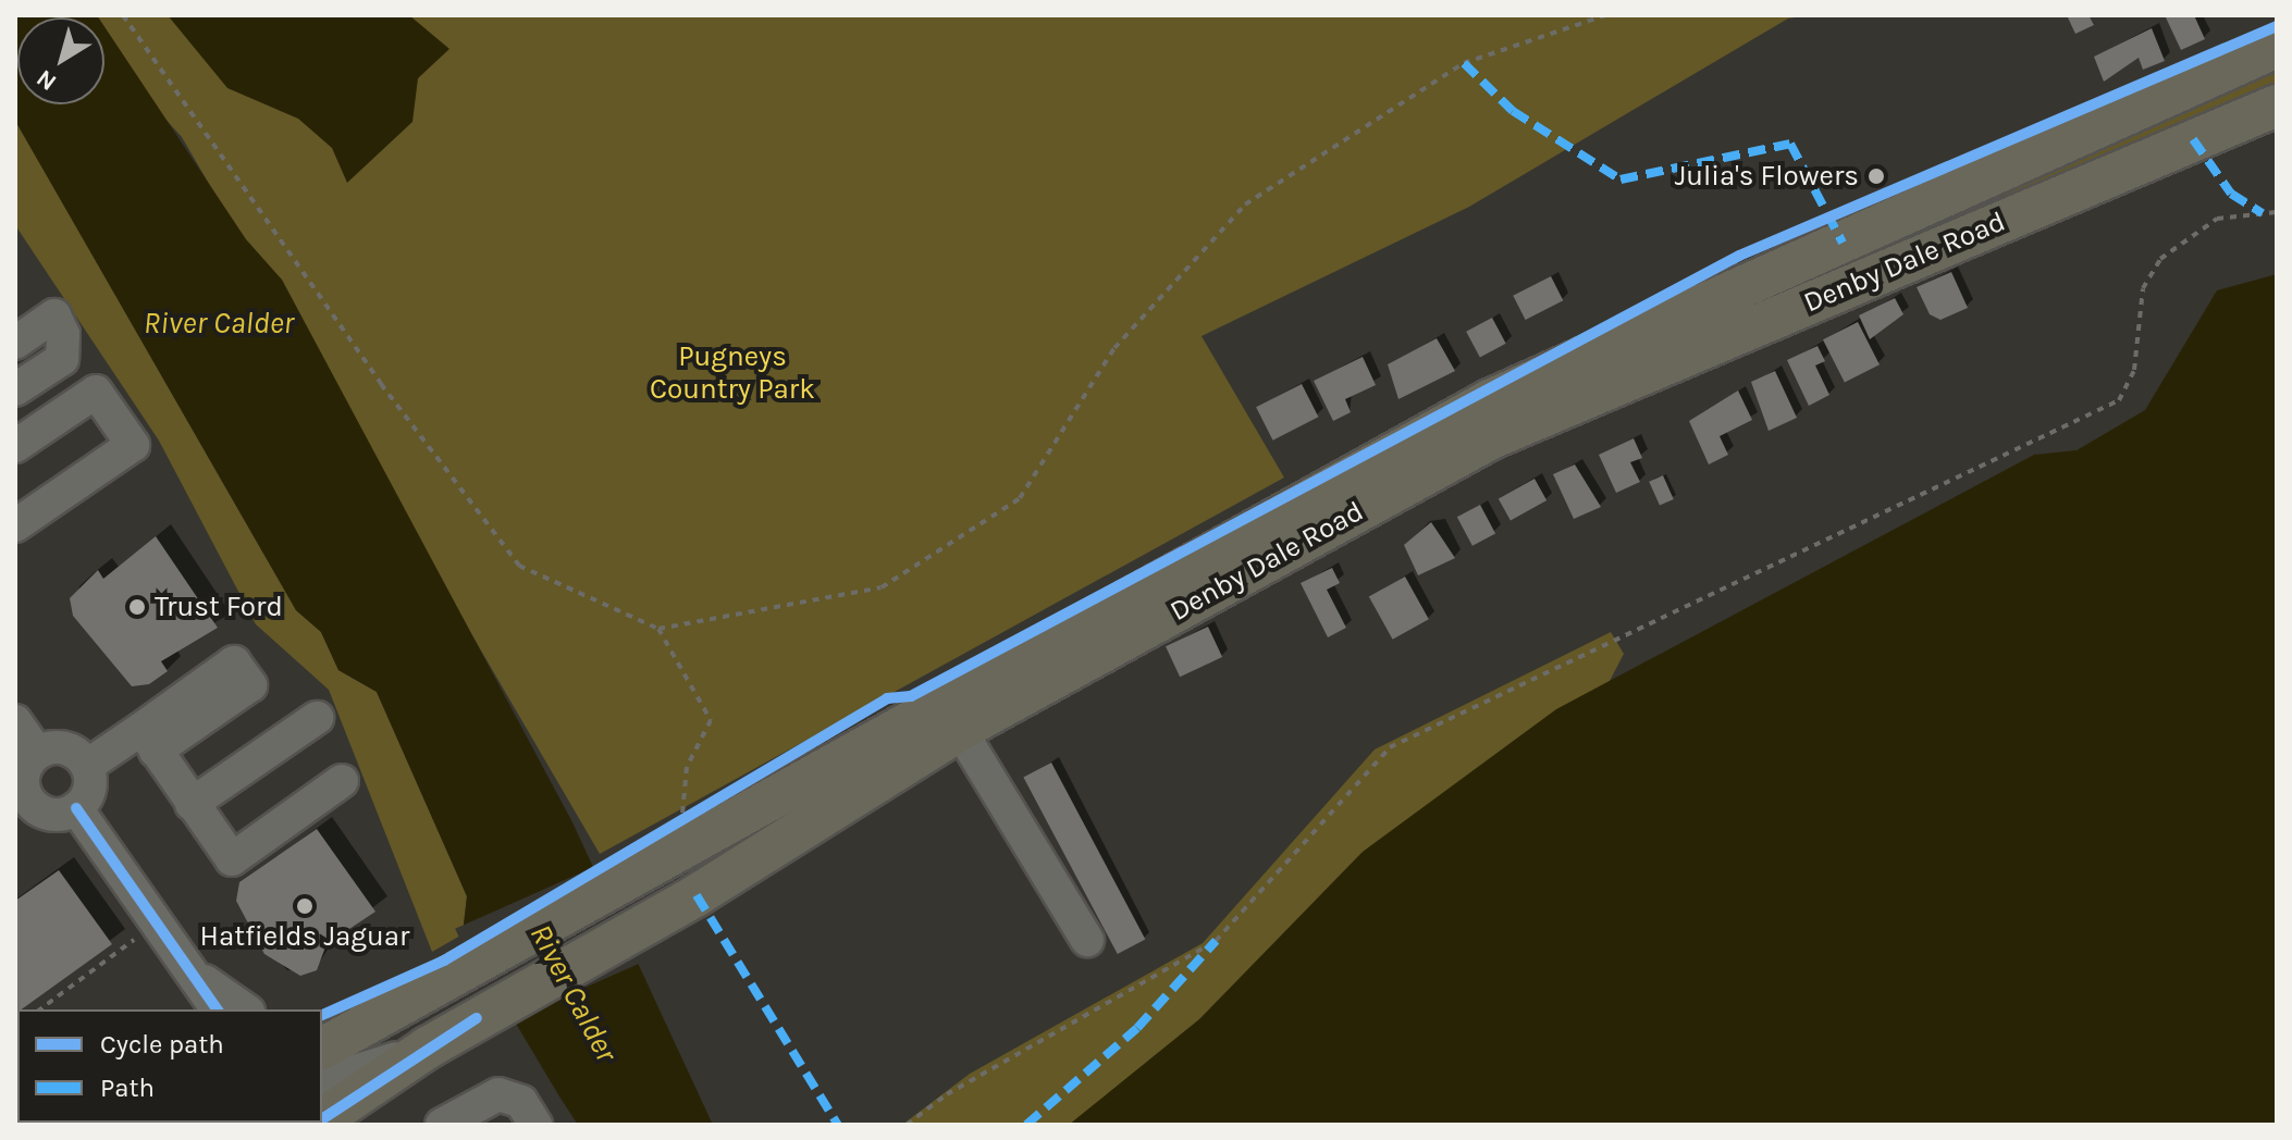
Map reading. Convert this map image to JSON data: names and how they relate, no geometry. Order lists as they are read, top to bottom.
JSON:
{
  "streets": {
    "main road": ["Denby Dale Road"]
  },
  "water": ["River Calder"],
  "parks": ["Pugneys Country Park"],
  "places": ["Julia's Flowers", "Trust Ford", "Hatfields Jaguar"],
  "legend": ["Cycle path", "Path"],
  "north": "bottom left"
}
